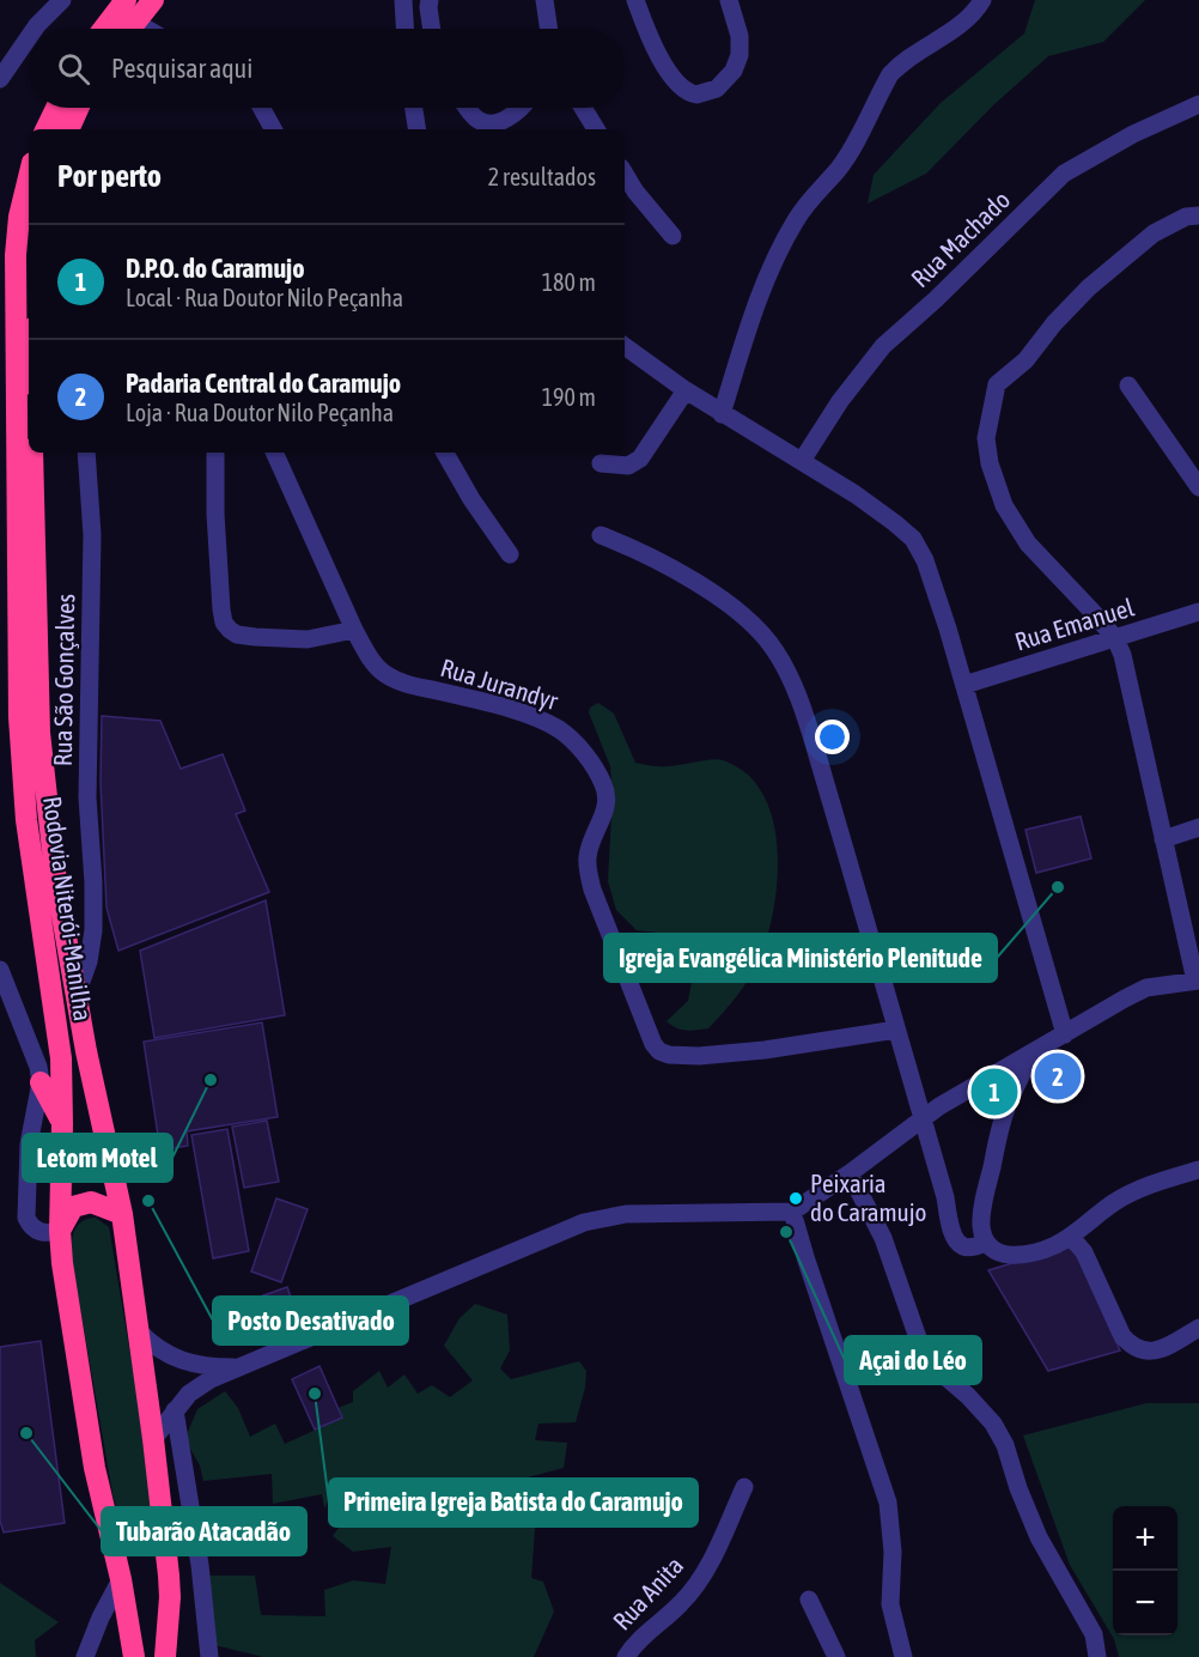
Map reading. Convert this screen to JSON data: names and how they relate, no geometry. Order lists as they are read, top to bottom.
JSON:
{
  "streets": {
    "highway": ["Rodovia Niterói-Manilha"],
    "street": [
      "Rua Machado",
      "Rua Emanuel",
      "Rua São Gonçalves",
      "Rua Jurandyr",
      "Rua Anita"
    ]
  },
  "crossings": [
    ["Rua São Gonçalves", "Rodovia Niterói-Manilha"]
  ],
  "places": [
    "Igreja Evangélica Ministério Plenitude",
    "Letom Motel",
    "Peixaria do Caramujo",
    "Posto Desativado",
    "Açai do Léo",
    "Primeira Igreja Batista do Caramujo",
    "Tubarão Atacadão"
  ],
  "page": {
    "search": "Pesquisar aqui",
    "heading": ["Por perto", "2 resultados"],
    "list": [
      {
        "mark": "1",
        "name": "D.P.O. do Caramujo",
        "note": "Local · Rua Doutor Nilo Peçanha",
        "value": "180 m"
      },
      {
        "mark": "2",
        "name": "Padaria Central do Caramujo",
        "note": "Loja · Rua Doutor Nilo Peçanha",
        "value": "190 m"
      }
    ],
    "pins": ["2", "1"],
    "map_buttons": ["+", "−"]
  }
}
